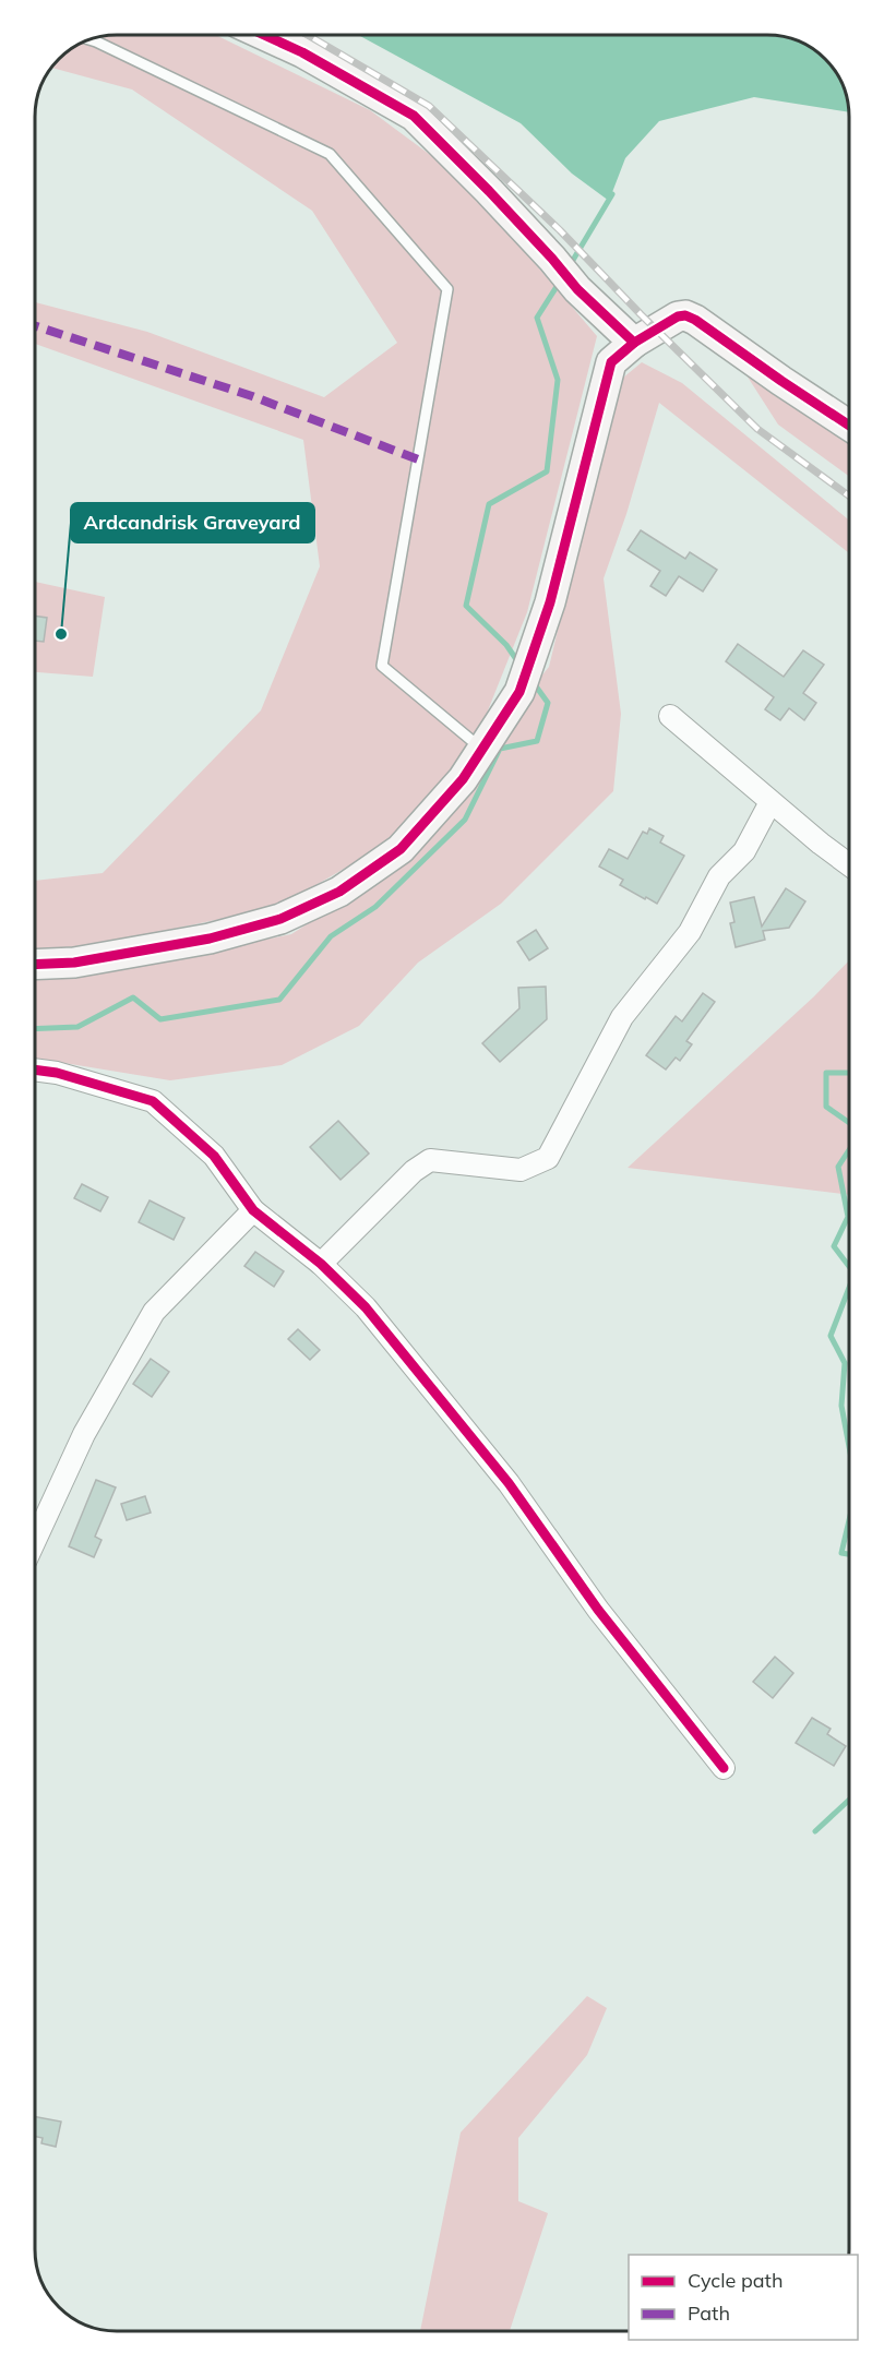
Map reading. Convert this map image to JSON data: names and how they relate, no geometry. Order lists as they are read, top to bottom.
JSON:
{
  "places": ["Ardcandrisk Graveyard"],
  "legend": ["Cycle path", "Path"]
}
